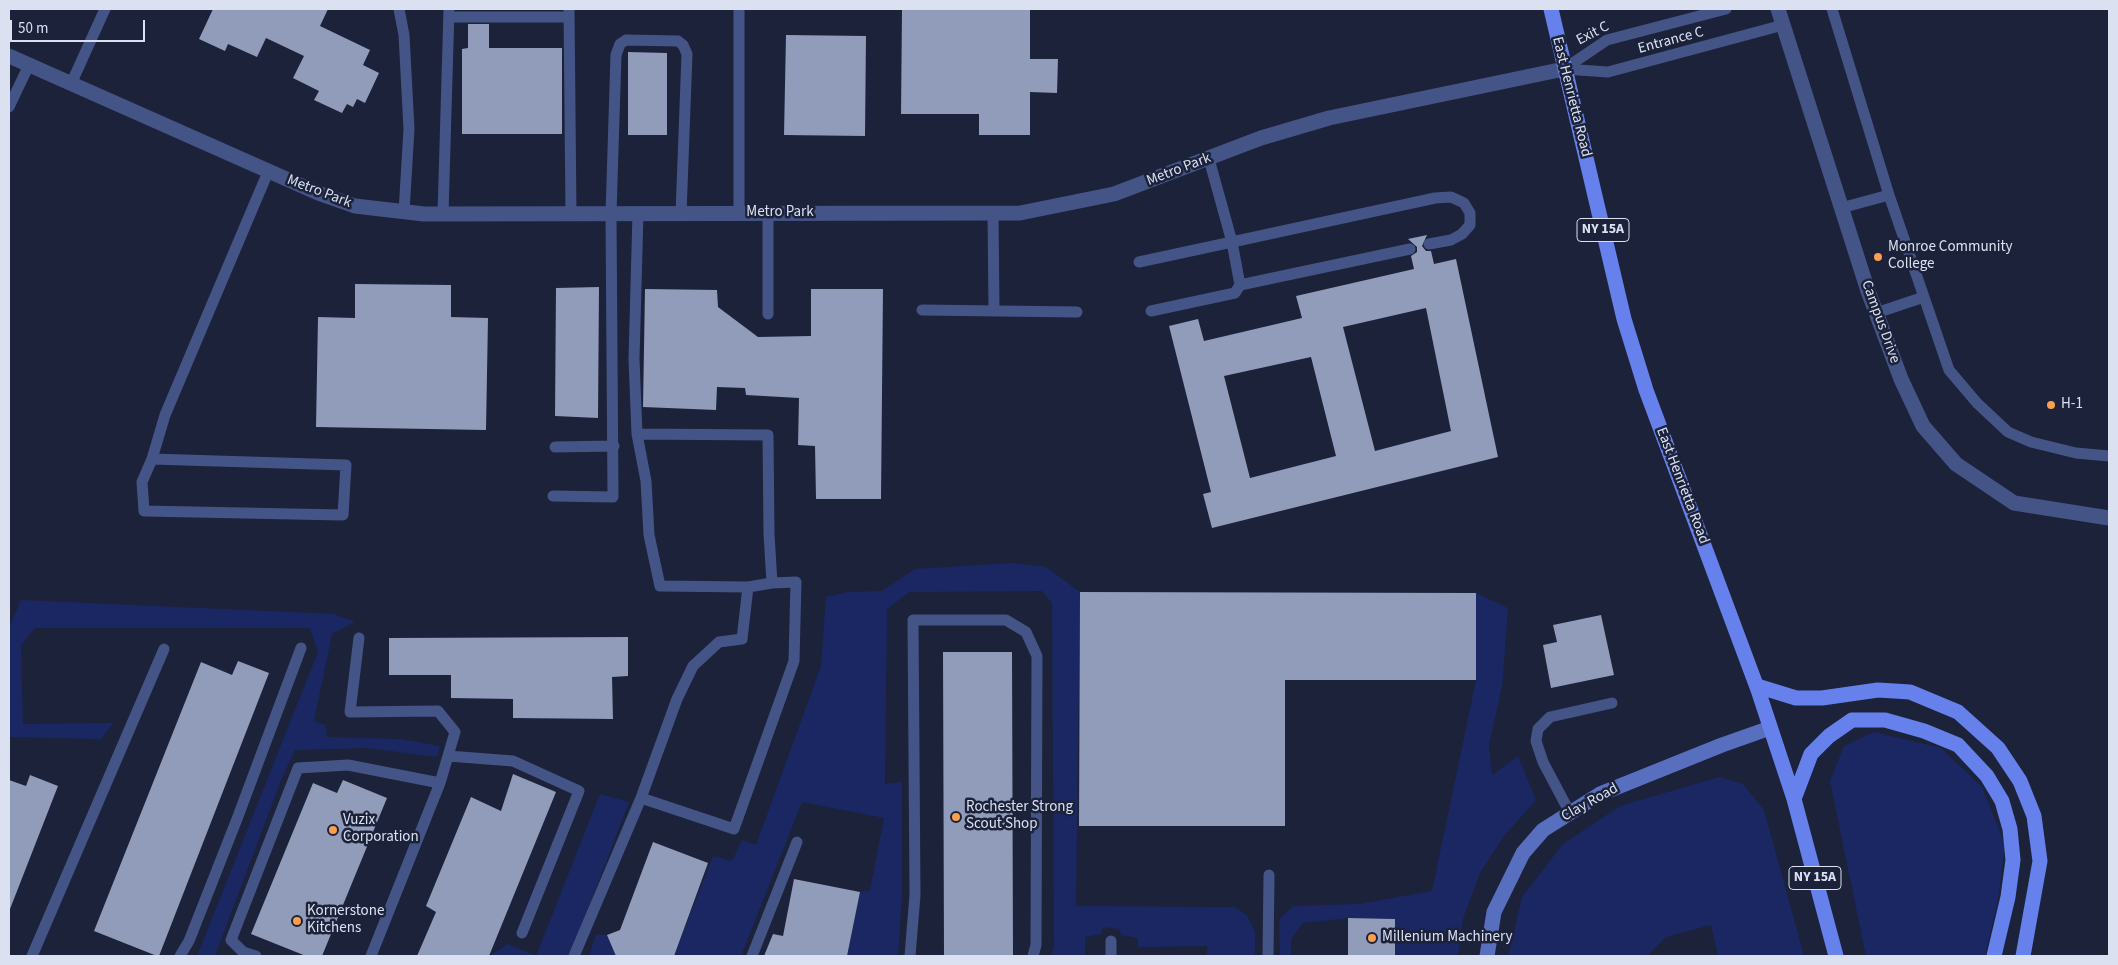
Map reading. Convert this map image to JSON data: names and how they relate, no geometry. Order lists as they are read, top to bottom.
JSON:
{
  "streets": {
    "main road": ["East Henrietta Road", "NY 15A"],
    "street": ["Metro Park", "Campus Drive", "Clay Road"],
    "lane": ["Exit C", "Entrance C"]
  },
  "crossings": [
    ["Exit C", "Entrance C"],
    ["Exit C", "East Henrietta Road"],
    ["Exit C", "Metro Park"],
    ["Entrance C", "East Henrietta Road"],
    ["Entrance C", "Metro Park"],
    ["Entrance C", "Campus Drive"],
    ["East Henrietta Road", "Metro Park"],
    ["East Henrietta Road", "Clay Road"]
  ],
  "places": [
    "Monroe Community College",
    "H-1",
    "Rochester Strong Scout Shop",
    "Vuzix Corporation",
    "Kornerstone Kitchens",
    "Millenium Machinery"
  ],
  "scale_bar": "50 m"
}
